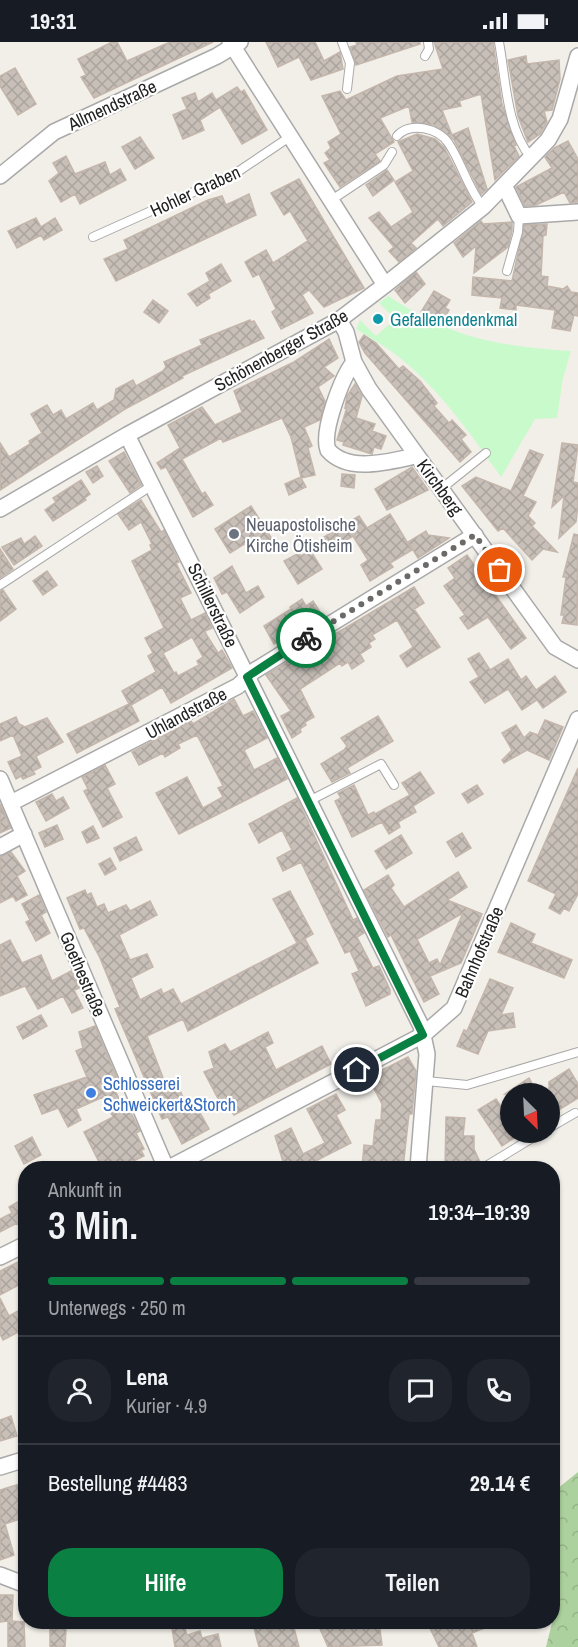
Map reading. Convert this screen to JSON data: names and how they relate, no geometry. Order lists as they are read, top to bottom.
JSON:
{
  "streets": {
    "street": [
      "Allmendstraße",
      "Schönenberger Straße",
      "Kirchberg",
      "Schillerstraße",
      "Uhlandstraße",
      "Bahnhofstraße",
      "Goethestraße"
    ],
    "lane": ["Hohler Graben"]
  },
  "crossings": [
    ["Schönenberger Straße", "Kirchberg"],
    ["Schönenberger Straße", "Schillerstraße"],
    ["Kirchberg", "Uhlandstraße"],
    ["Schillerstraße", "Uhlandstraße"],
    ["Schillerstraße", "Bahnhofstraße"],
    ["Uhlandstraße", "Goethestraße"]
  ],
  "places": ["Gefallenendenkmal", "Neuapostolische Kirche Ötisheim", "Schlosserei Schweickert&Storch"],
  "north": "bottom right",
  "page": {
    "status": "19:31",
    "heading": ["3 Min.", "Ankunft in", "19:34–19:39"],
    "panel": [
      "Lena",
      "Kurier · 4.9",
      "Bestellung #4483",
      "29.14 €"
    ],
    "bar": "Unterwegs · 250 m",
    "buttons": ["Hilfe", "Teilen"]
  }
}
